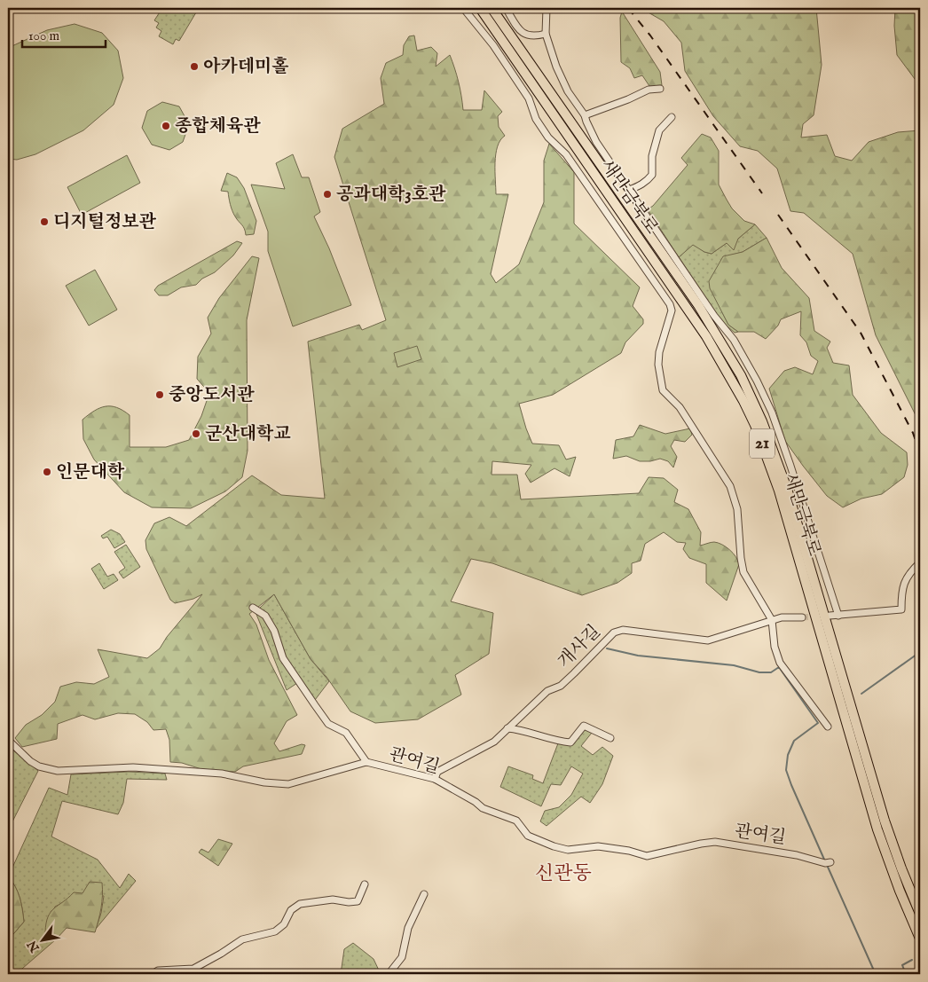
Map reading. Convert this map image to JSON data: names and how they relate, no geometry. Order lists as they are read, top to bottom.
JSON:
{
  "streets": {
    "highway": ["새만금북로", "21"],
    "street": ["개사길", "관여길"]
  },
  "crossings": [
    ["개사길", "관여길"]
  ],
  "districts": ["신관동"],
  "places": [
    "아카데미홀",
    "종합체육관",
    "공과대학3호관",
    "디지털정보관",
    "중앙도서관",
    "군산대학교",
    "인문대학"
  ],
  "scale_bar": "100 m",
  "north": "bottom left"
}
